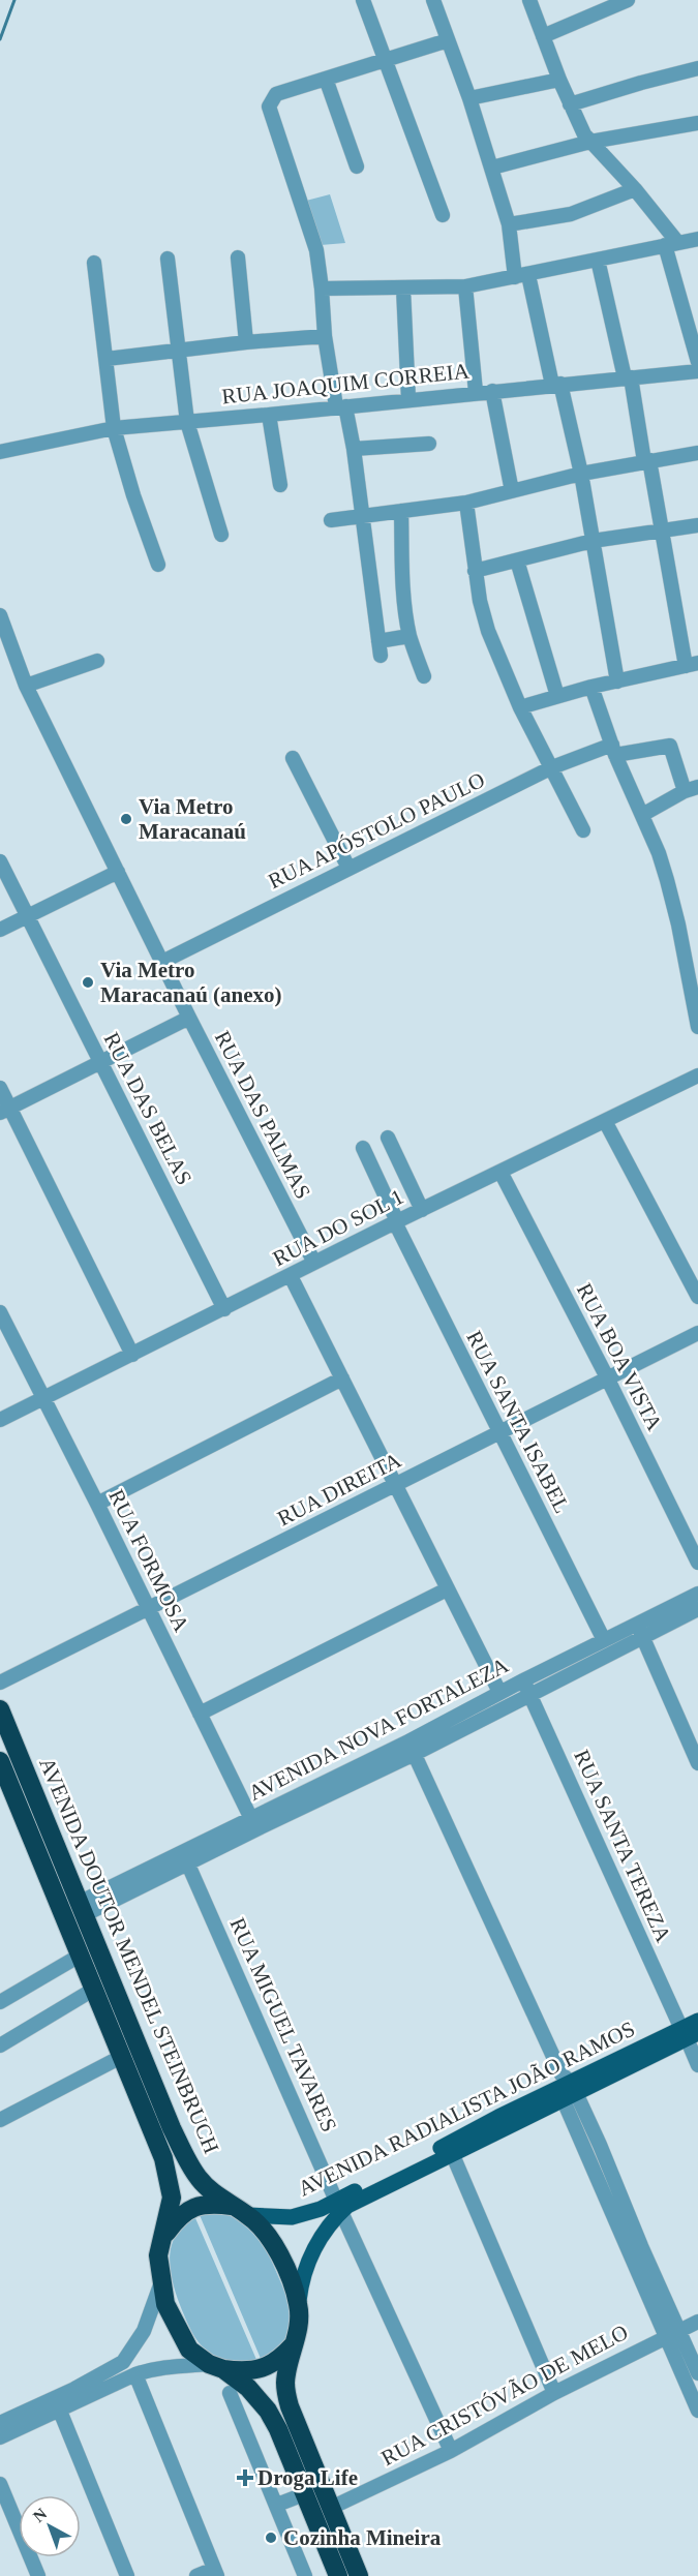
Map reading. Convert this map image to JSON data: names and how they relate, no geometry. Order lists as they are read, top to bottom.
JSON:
{
  "streets": {
    "highway": ["AVENIDA DOUTOR MENDEL STEINBRUCH"],
    "main road": ["AVENIDA RADIALISTA JOÃO RAMOS"],
    "street": [
      "RUA JOAQUIM CORREIA",
      "RUA APÓSTOLO PAULO",
      "RUA DAS BELAS",
      "RUA DAS PALMAS",
      "RUA DO SOL 1",
      "RUA BOA VISTA",
      "RUA SANTA ISABEL",
      "RUA DIREITA",
      "RUA FORMOSA",
      "AVENIDA NOVA FORTALEZA",
      "RUA SANTA TEREZA",
      "RUA MIGUEL TAVARES",
      "RUA CRISTÓVÃO DE MELO"
    ]
  },
  "crossings": [
    ["RUA APÓSTOLO PAULO", "RUA DAS PALMAS"],
    ["RUA DAS BELAS", "RUA DO SOL 1"],
    ["RUA DAS PALMAS", "RUA DO SOL 1"],
    ["RUA DO SOL 1", "RUA BOA VISTA"],
    ["RUA DO SOL 1", "RUA SANTA ISABEL"],
    ["RUA DO SOL 1", "RUA FORMOSA"],
    ["RUA BOA VISTA", "RUA DIREITA"],
    ["RUA SANTA ISABEL", "RUA DIREITA"],
    ["RUA SANTA ISABEL", "AVENIDA NOVA FORTALEZA"],
    ["RUA DIREITA", "RUA FORMOSA"],
    ["RUA FORMOSA", "AVENIDA NOVA FORTALEZA"],
    ["AVENIDA NOVA FORTALEZA", "RUA SANTA TEREZA"],
    ["AVENIDA NOVA FORTALEZA", "AVENIDA DOUTOR MENDEL STEINBRUCH"],
    ["AVENIDA NOVA FORTALEZA", "RUA MIGUEL TAVARES"],
    ["RUA SANTA TEREZA", "AVENIDA RADIALISTA JOÃO RAMOS"],
    ["AVENIDA DOUTOR MENDEL STEINBRUCH", "AVENIDA RADIALISTA JOÃO RAMOS"],
    ["RUA MIGUEL TAVARES", "AVENIDA RADIALISTA JOÃO RAMOS"],
    ["RUA MIGUEL TAVARES", "RUA CRISTÓVÃO DE MELO"]
  ],
  "places": {
    "other": ["Via Metro Maracanaú", "Via Metro Maracanaú (anexo)", "Cozinha Mineira"],
    "health": ["Droga Life"]
  },
  "north": "top left"
}
